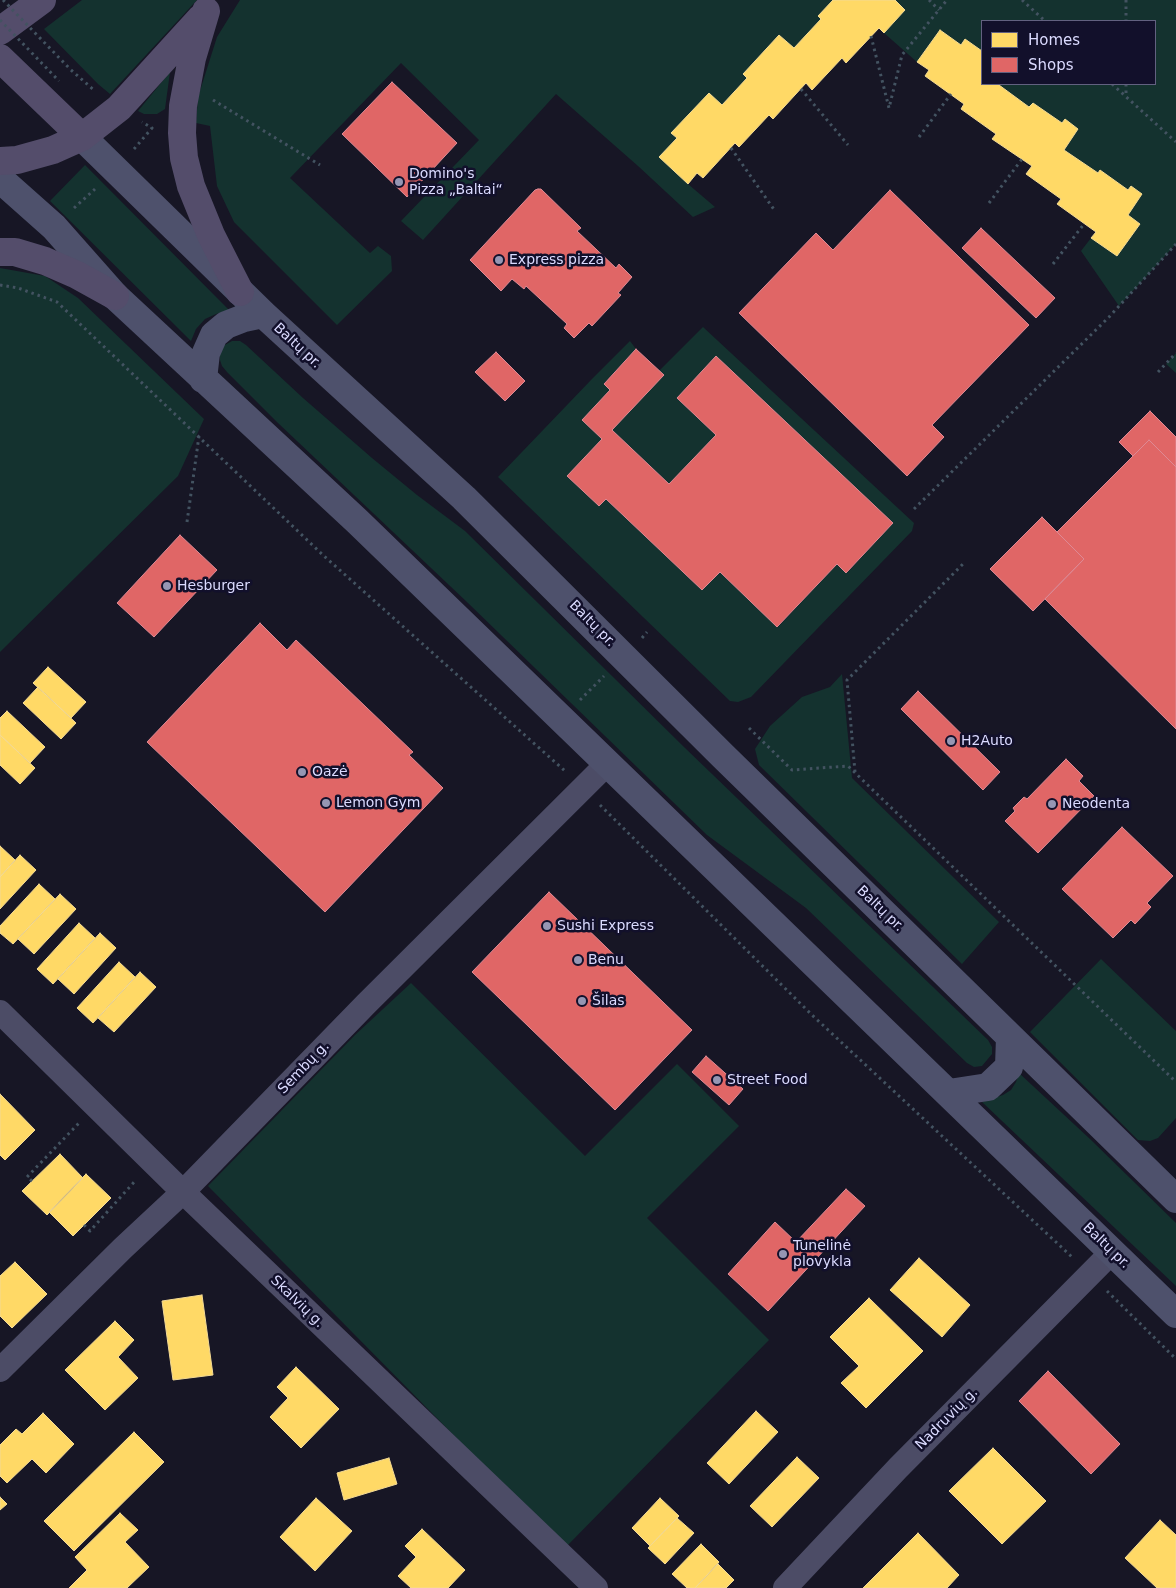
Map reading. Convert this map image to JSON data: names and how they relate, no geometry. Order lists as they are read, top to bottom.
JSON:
{
  "streets": {
    "main road": ["Baltų pr."],
    "street": ["Sembų g.", "Skalvių g.", "Nadruvių g."]
  },
  "crossings": [
    ["Baltų pr.", "Sembų g."],
    ["Baltų pr.", "Nadruvių g."],
    ["Sembų g.", "Skalvių g."]
  ],
  "places": [
    "Domino's Pizza „Baltai“",
    "Express pizza",
    "Hesburger",
    "H2Auto",
    "Oazė",
    "Lemon Gym",
    "Neodenta",
    "Sushi Express",
    "Benu",
    "Šilas",
    "Street Food",
    "Tunelinė plovykla"
  ],
  "legend": ["Homes", "Shops"]
}
